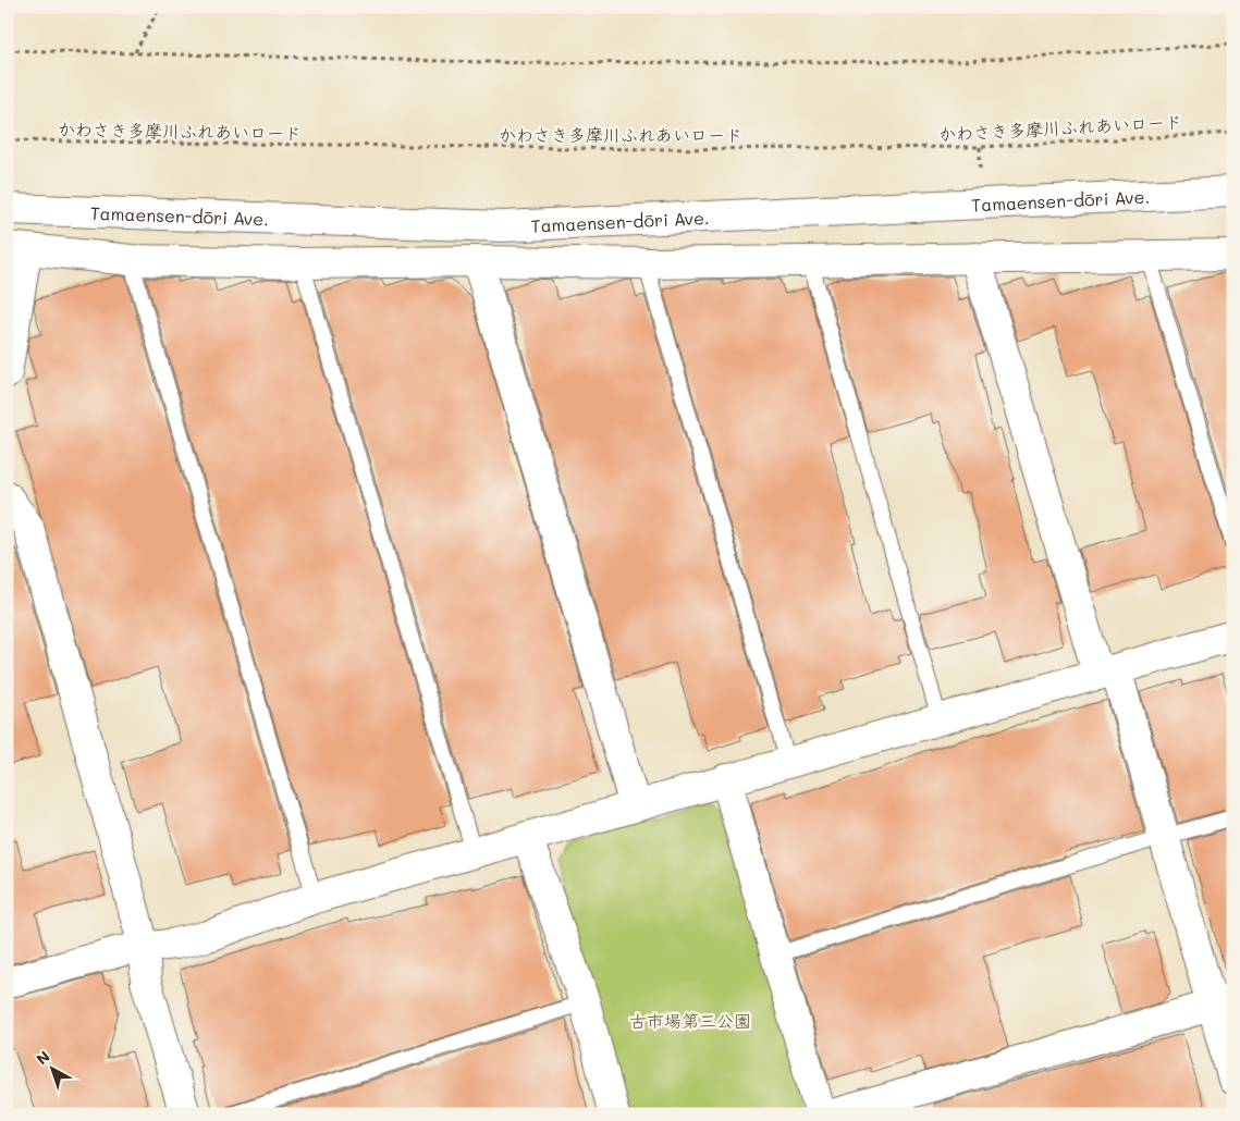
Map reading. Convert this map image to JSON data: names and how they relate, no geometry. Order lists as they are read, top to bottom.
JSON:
{
  "streets": {
    "street": ["Tamaensen-dōri Ave."],
    "path": ["かわさき多摩川ふれあいロード"]
  },
  "parks": ["古市場第三公園"],
  "north": "top left"
}
